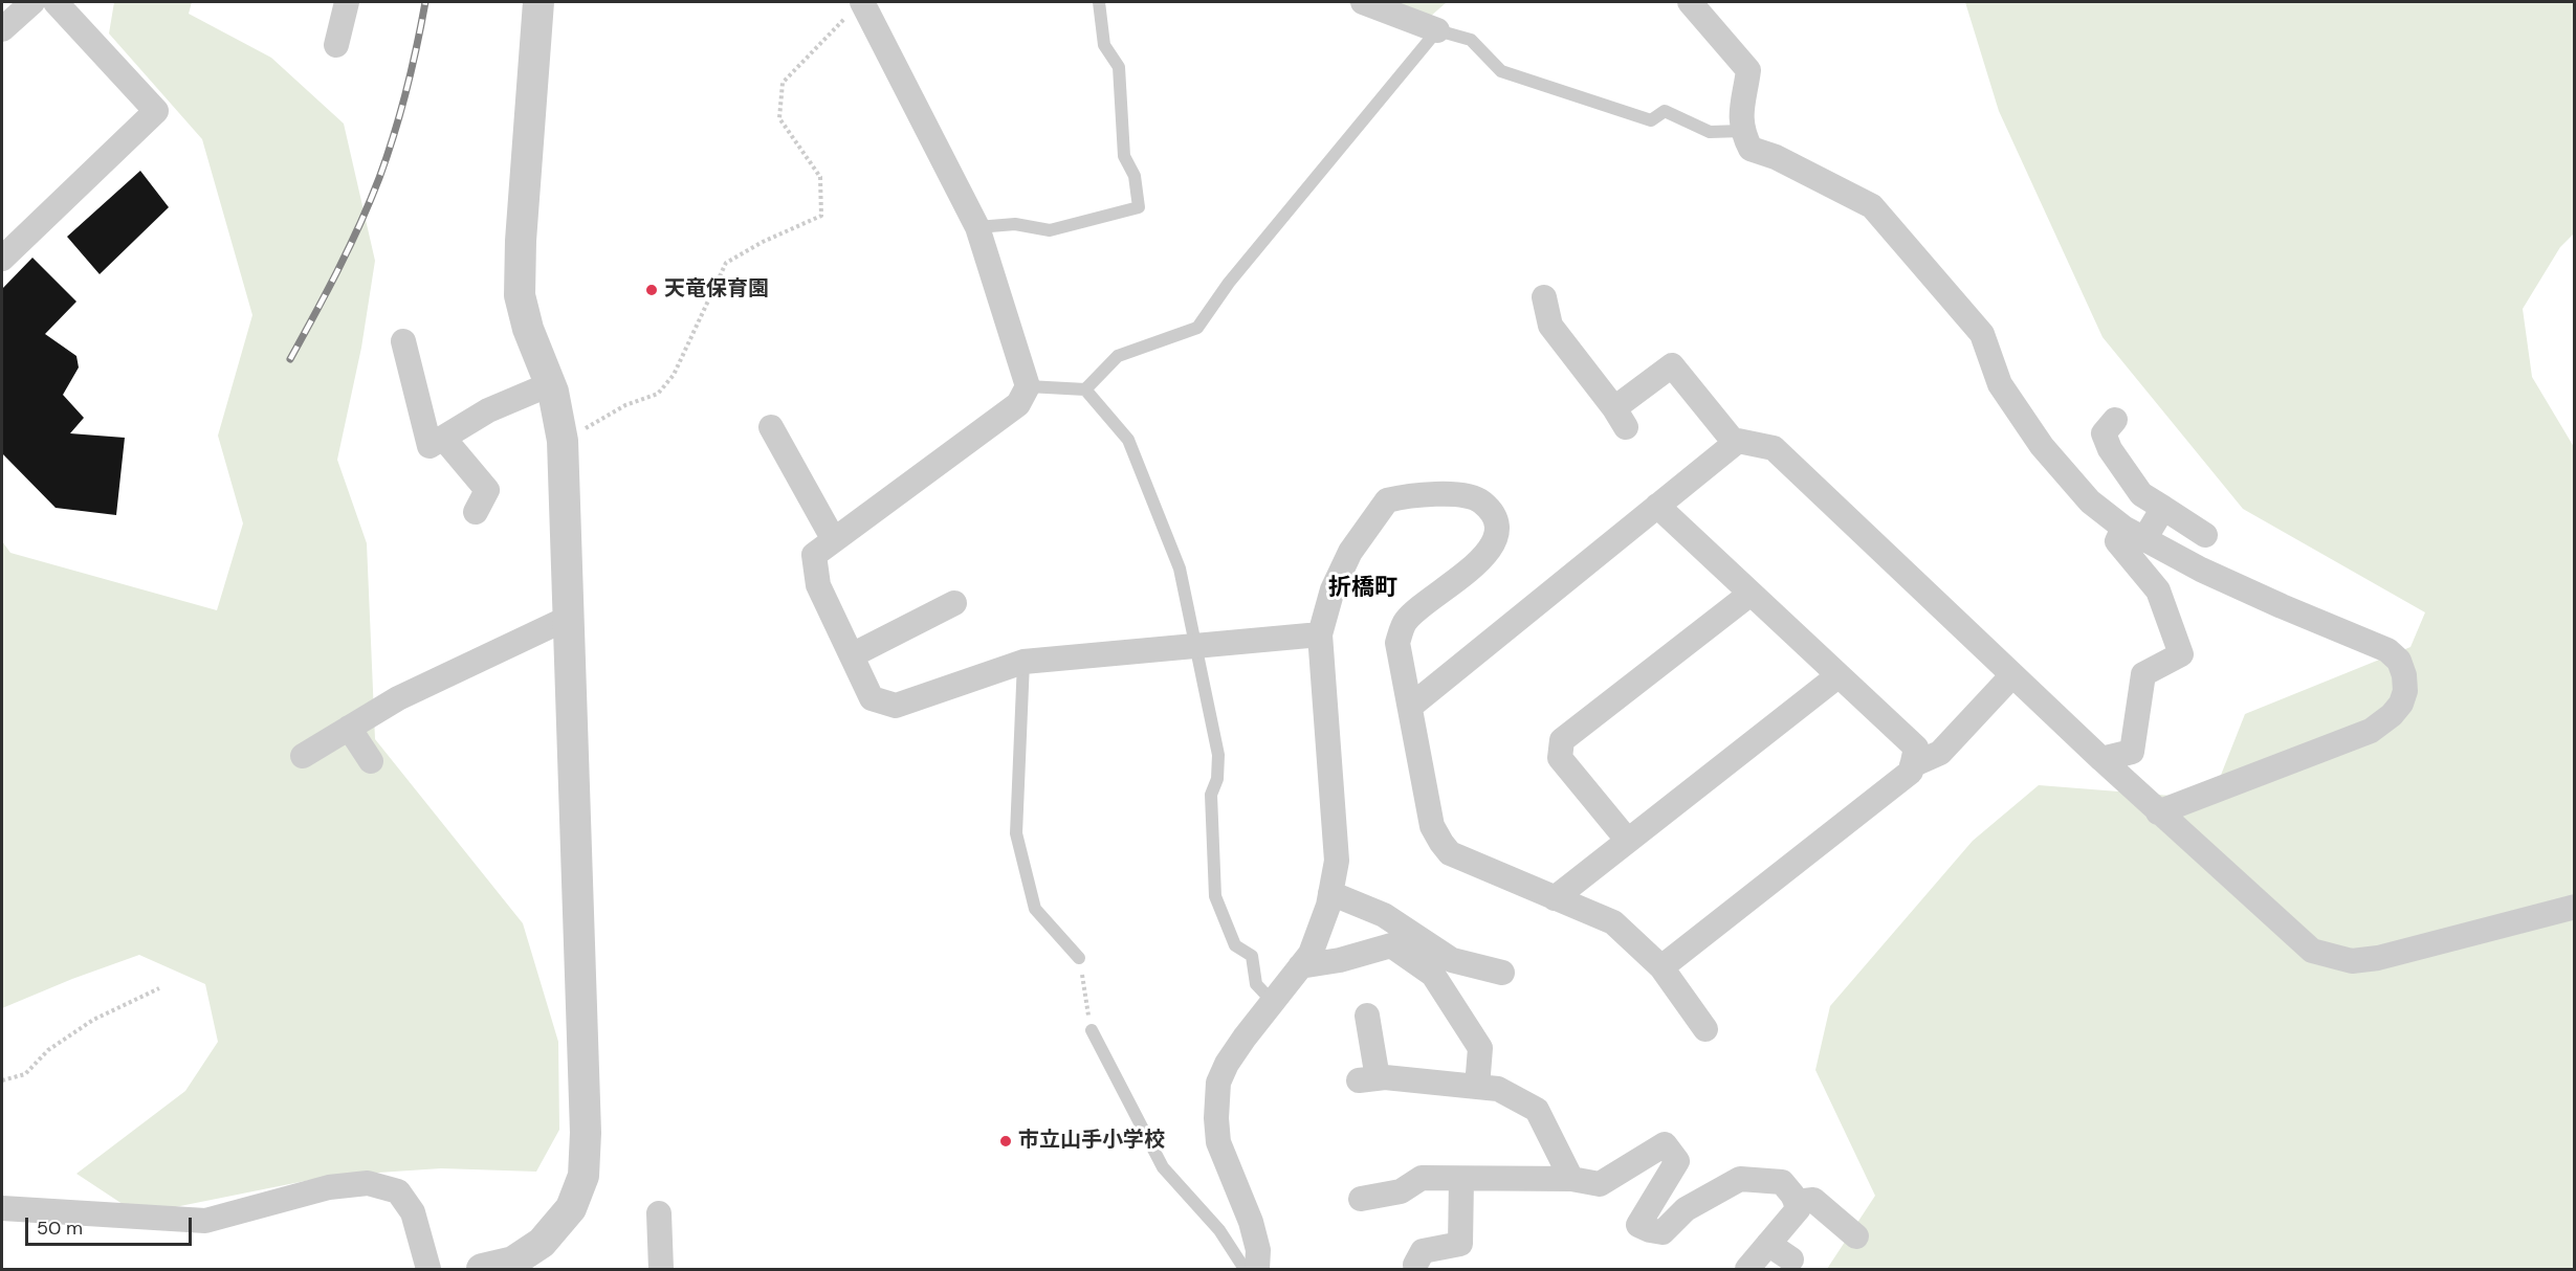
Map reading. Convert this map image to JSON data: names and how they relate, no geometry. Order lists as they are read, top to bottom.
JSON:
{
  "districts": ["折橋町"],
  "places": ["天竜保育園", "市立山手小学校"],
  "scale_bar": "50 m"
}
